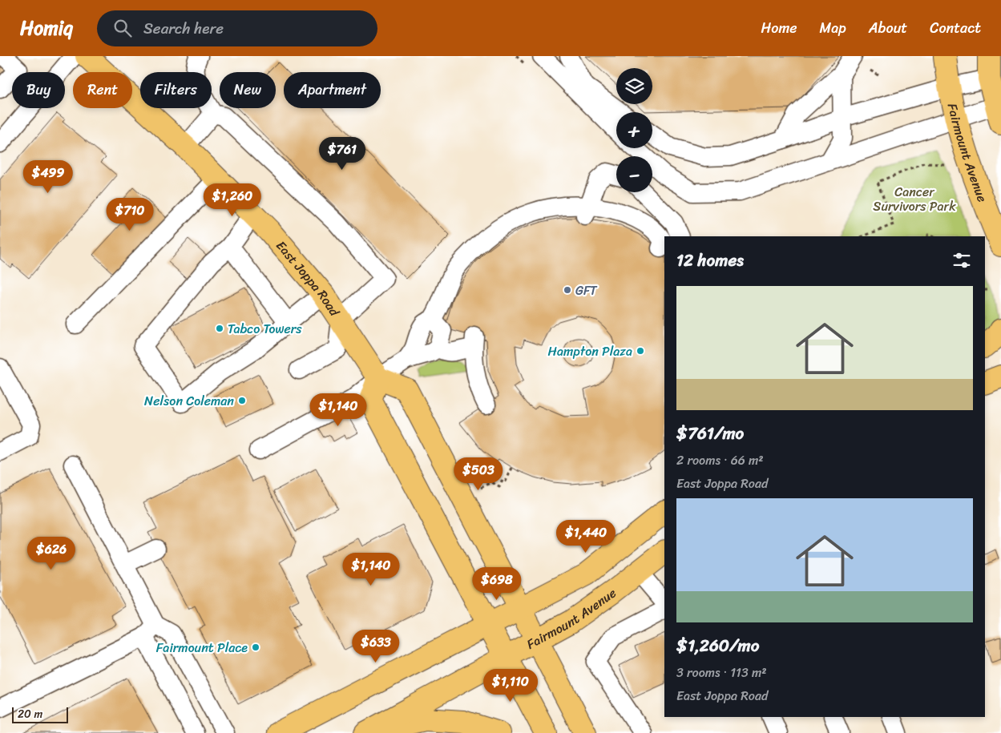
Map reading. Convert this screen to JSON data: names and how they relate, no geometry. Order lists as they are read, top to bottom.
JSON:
{
  "streets": {
    "main road": ["Fairmount Avenue", "East Joppa Road"]
  },
  "parks": ["Cancer Survivors Park"],
  "places": [
    "GFT",
    "Tabco Towers",
    "Hampton Plaza",
    "Nelson Coleman",
    "Fairmount Place"
  ],
  "scale_bar": "20 m",
  "page": {
    "header": "Homiq",
    "search": "Search here",
    "nav": [
      "Home",
      "Map",
      "About",
      "Contact"
    ],
    "map_buttons": ["+", "−"],
    "chip": [
      "Buy",
      "Rent",
      "Filters",
      "New",
      "Apartment"
    ],
    "price": [
      "$761",
      "$499",
      "$1,260",
      "$710",
      "$1,140",
      "$503",
      "$1,440",
      "$626",
      "$1,140",
      "$698",
      "$633",
      "$1,110"
    ],
    "heading": "12 homes",
    "list": [
      {
        "name": "$761/mo",
        "note": "2 rooms · 66 m² · East Joppa Road"
      },
      {
        "name": "$1,260/mo",
        "note": "3 rooms · 113 m² · East Joppa Road"
      }
    ],
    "scale": "20 m"
  }
}
